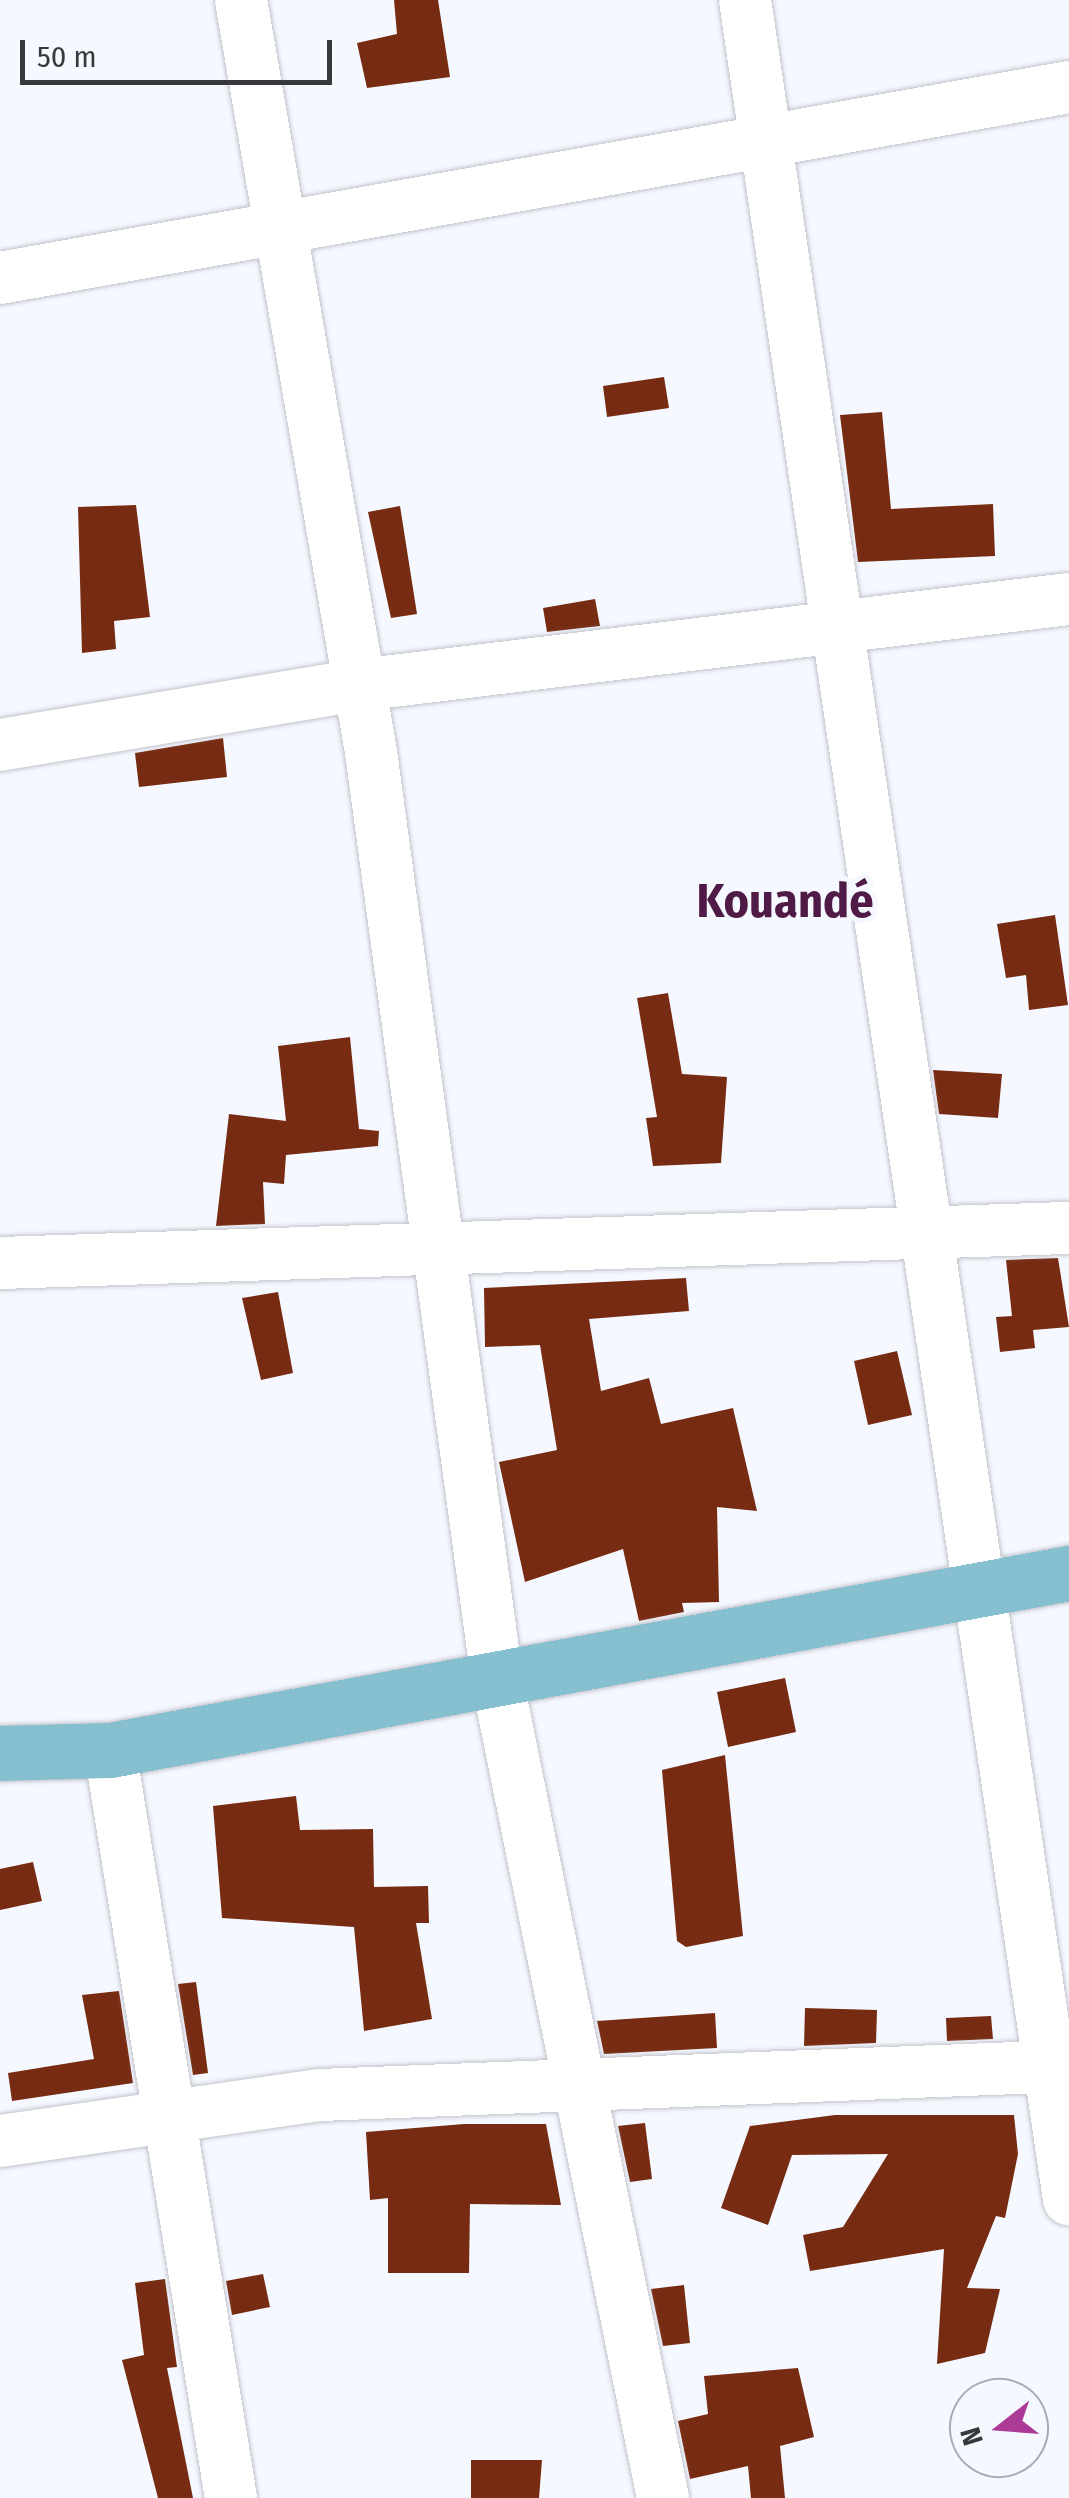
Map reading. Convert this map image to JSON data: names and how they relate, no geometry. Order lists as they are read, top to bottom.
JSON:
{
  "districts": ["Kouandé"],
  "scale_bar": "50 m",
  "north": "left"
}
